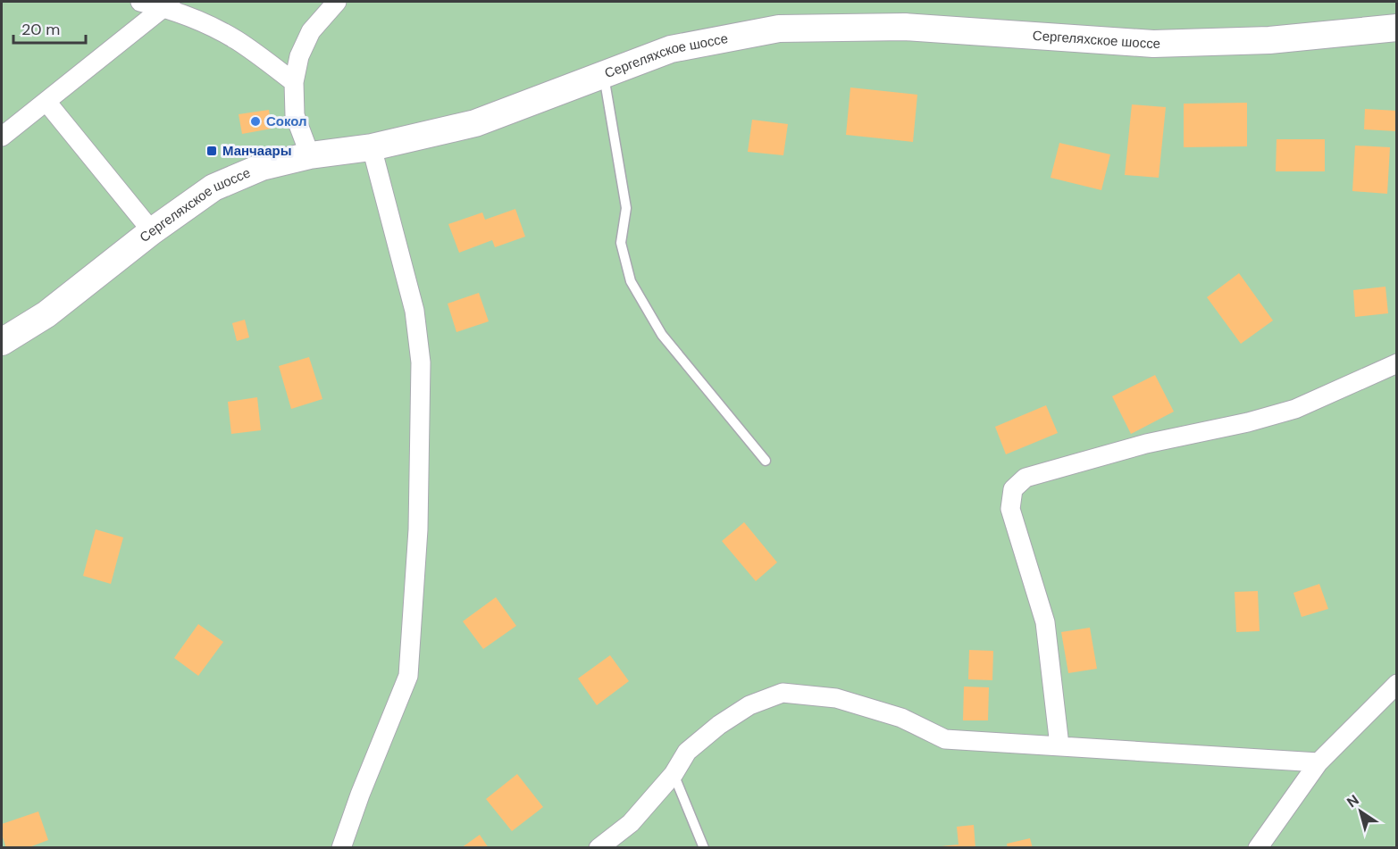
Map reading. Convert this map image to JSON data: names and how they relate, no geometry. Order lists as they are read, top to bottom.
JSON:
{
  "streets": {
    "main road": ["Сергеляхское шоссе"]
  },
  "places": {
    "other": ["Сокол"],
    "transit": ["Манчаары"]
  },
  "scale_bar": "20 m",
  "north": "top left"
}
